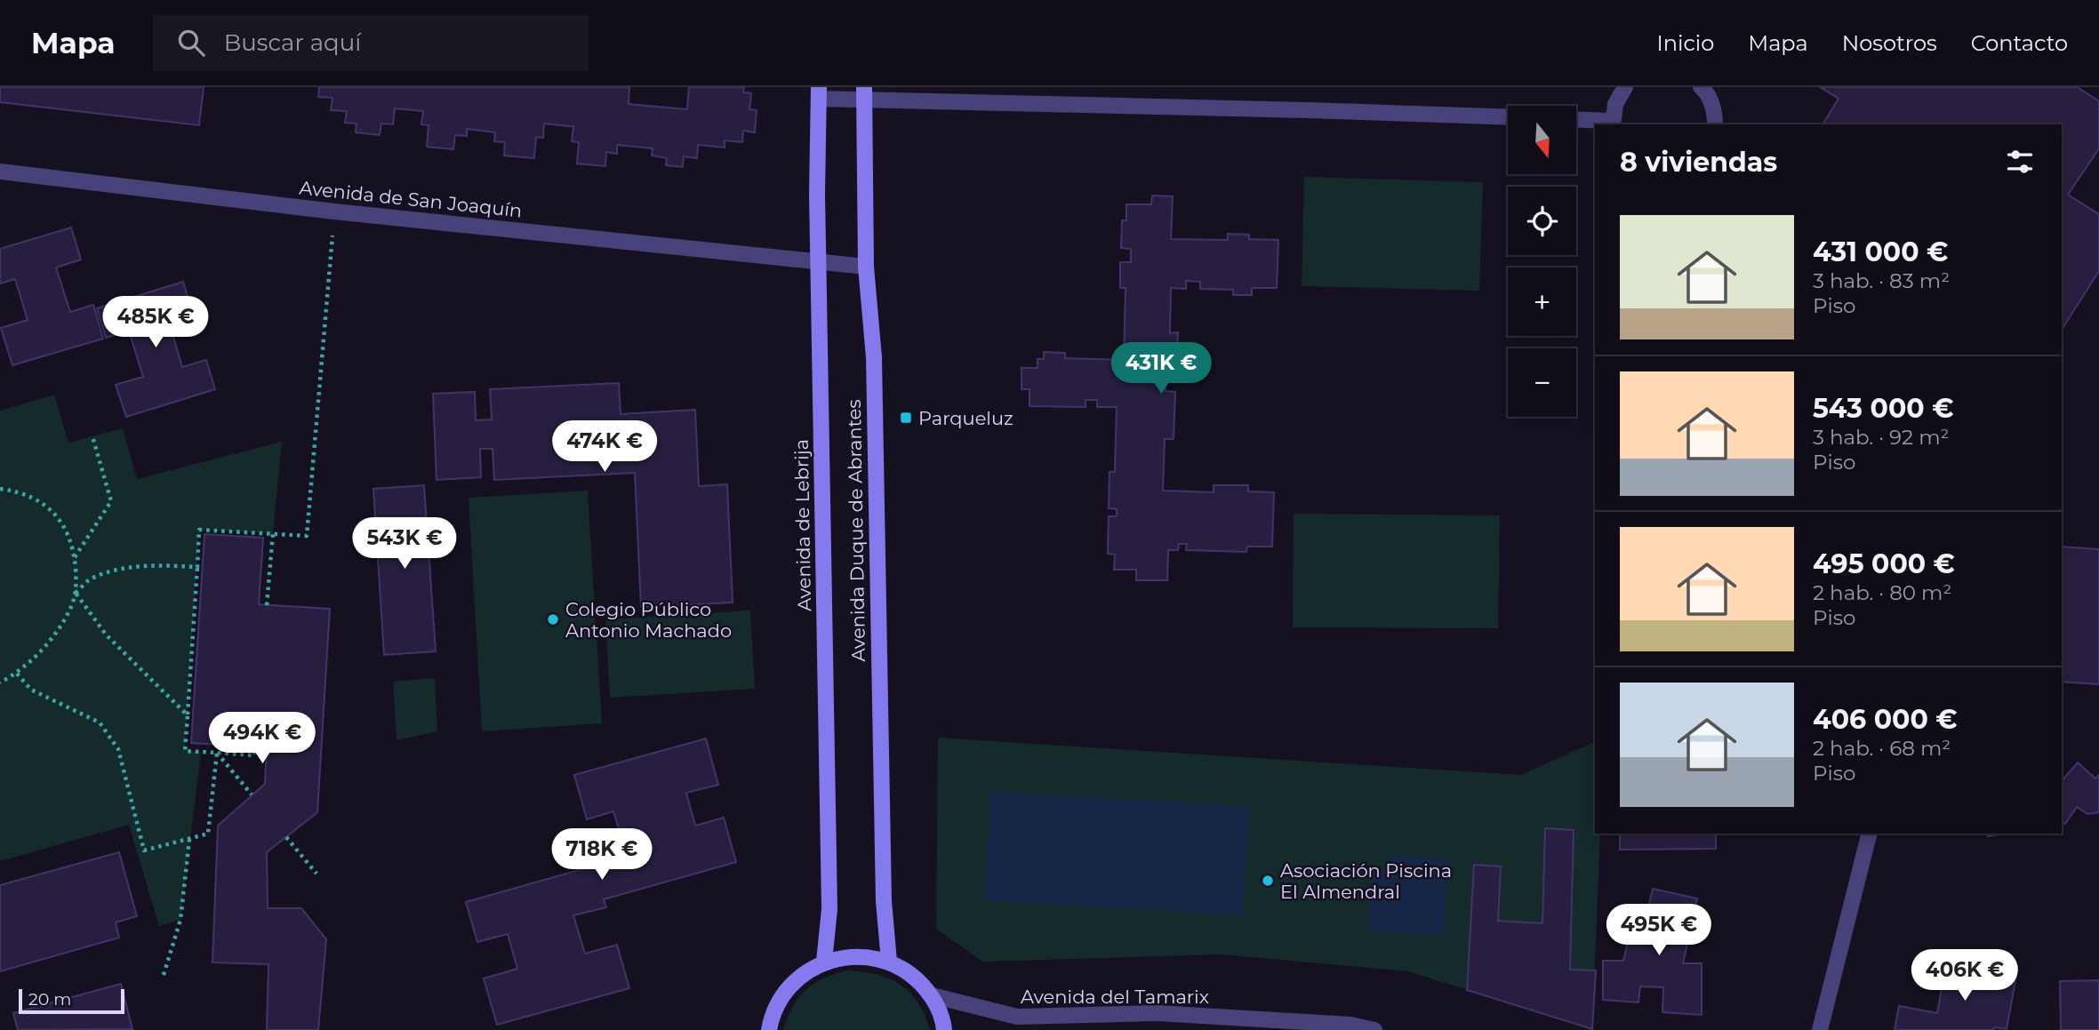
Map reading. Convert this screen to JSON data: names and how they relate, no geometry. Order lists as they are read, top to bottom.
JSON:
{
  "streets": {
    "main road": ["Avenida de Lebrija", "Avenida Duque de Abrantes"],
    "street": ["Avenida de San Joaquín", "Avenida del Tamarix"]
  },
  "crossings": [
    ["Avenida de San Joaquín", "Avenida de Lebrija"],
    ["Avenida de San Joaquín", "Avenida Duque de Abrantes"]
  ],
  "places": {
    "transit": ["Parqueluz"],
    "other": ["Colegio Público Antonio Machado", "Asociación Piscina El Almendral"]
  },
  "scale_bar": "20 m",
  "north": "bottom",
  "page": {
    "header": "Mapa",
    "search": "Buscar aquí",
    "nav": [
      "Inicio",
      "Mapa",
      "Nosotros",
      "Contacto"
    ],
    "map_buttons": ["+", "−"],
    "heading": "8 viviendas",
    "list": [
      {
        "name": "431 000 €",
        "note": "3 hab. · 83 m² · Piso"
      },
      {
        "name": "543 000 €",
        "note": "3 hab. · 92 m² · Piso"
      },
      {
        "name": "495 000 €",
        "note": "2 hab. · 80 m² · Piso"
      },
      {
        "name": "406 000 €",
        "note": "2 hab. · 68 m² · Piso"
      }
    ],
    "price": [
      "485K €",
      "431K €",
      "474K €",
      "543K €",
      "494K €",
      "718K €",
      "495K €",
      "406K €"
    ],
    "scale": "20 m"
  }
}
